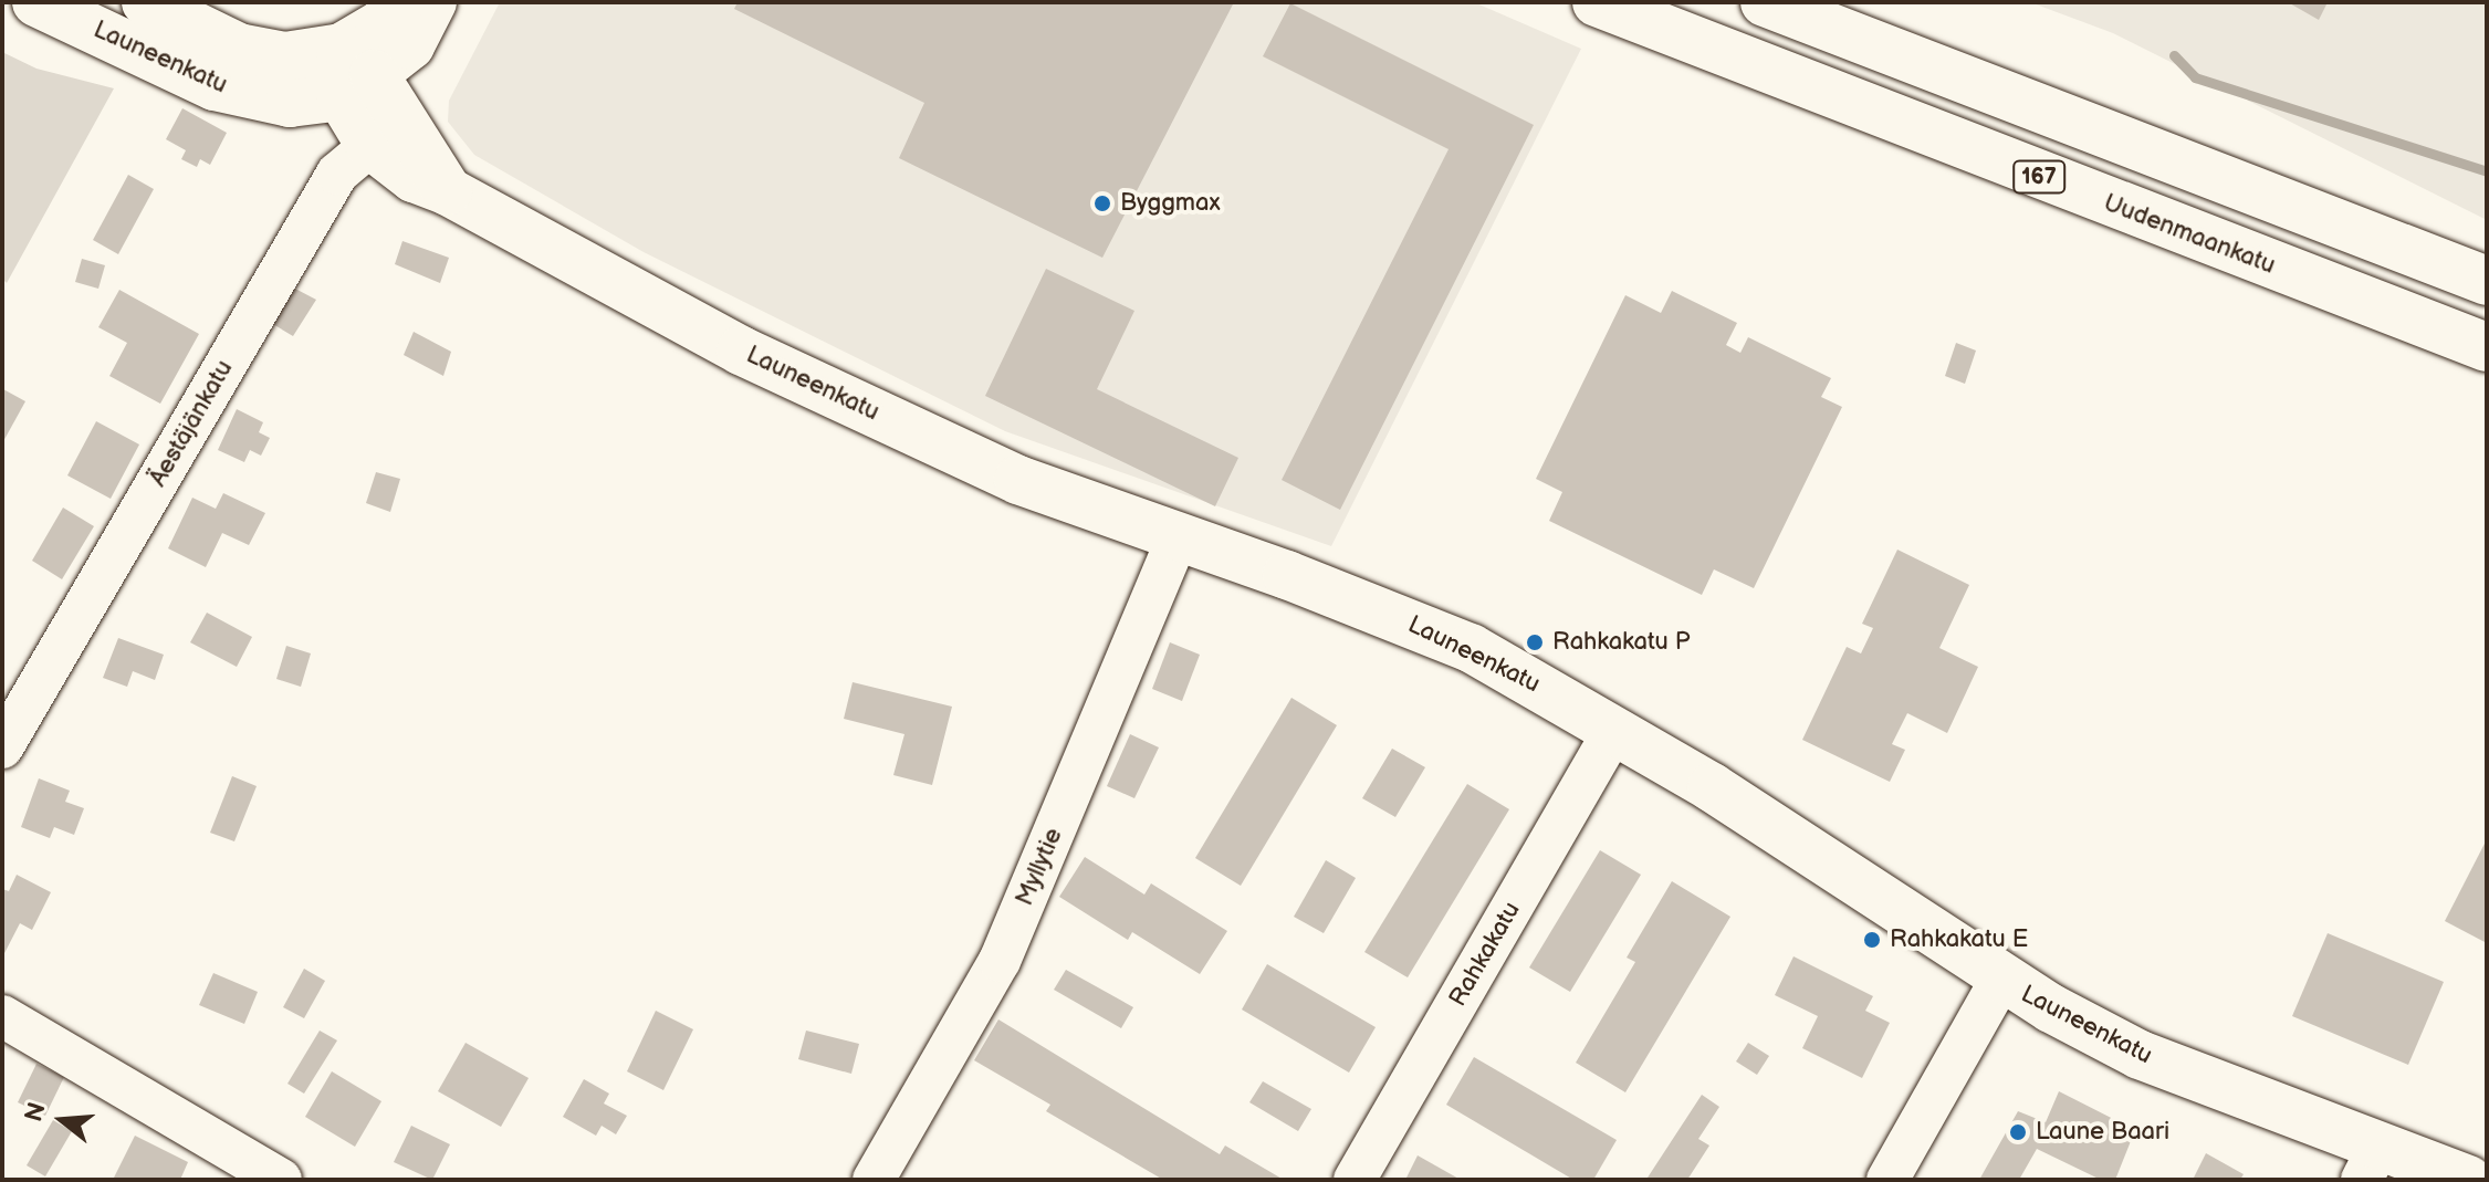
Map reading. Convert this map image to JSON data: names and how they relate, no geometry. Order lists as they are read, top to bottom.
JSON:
{
  "streets": {
    "street": [
      "Launeenkatu",
      "167",
      "Uudenmaankatu",
      "Äestäjänkatu",
      "Myllytie",
      "Rahkakatu"
    ]
  },
  "crossings": [
    ["Launeenkatu", "Äestäjänkatu"],
    ["Launeenkatu", "Myllytie"],
    ["Launeenkatu", "Rahkakatu"]
  ],
  "places": [
    "Byggmax",
    "Rahkakatu P",
    "Rahkakatu E",
    "Laune Baari"
  ],
  "north": "left"
}
